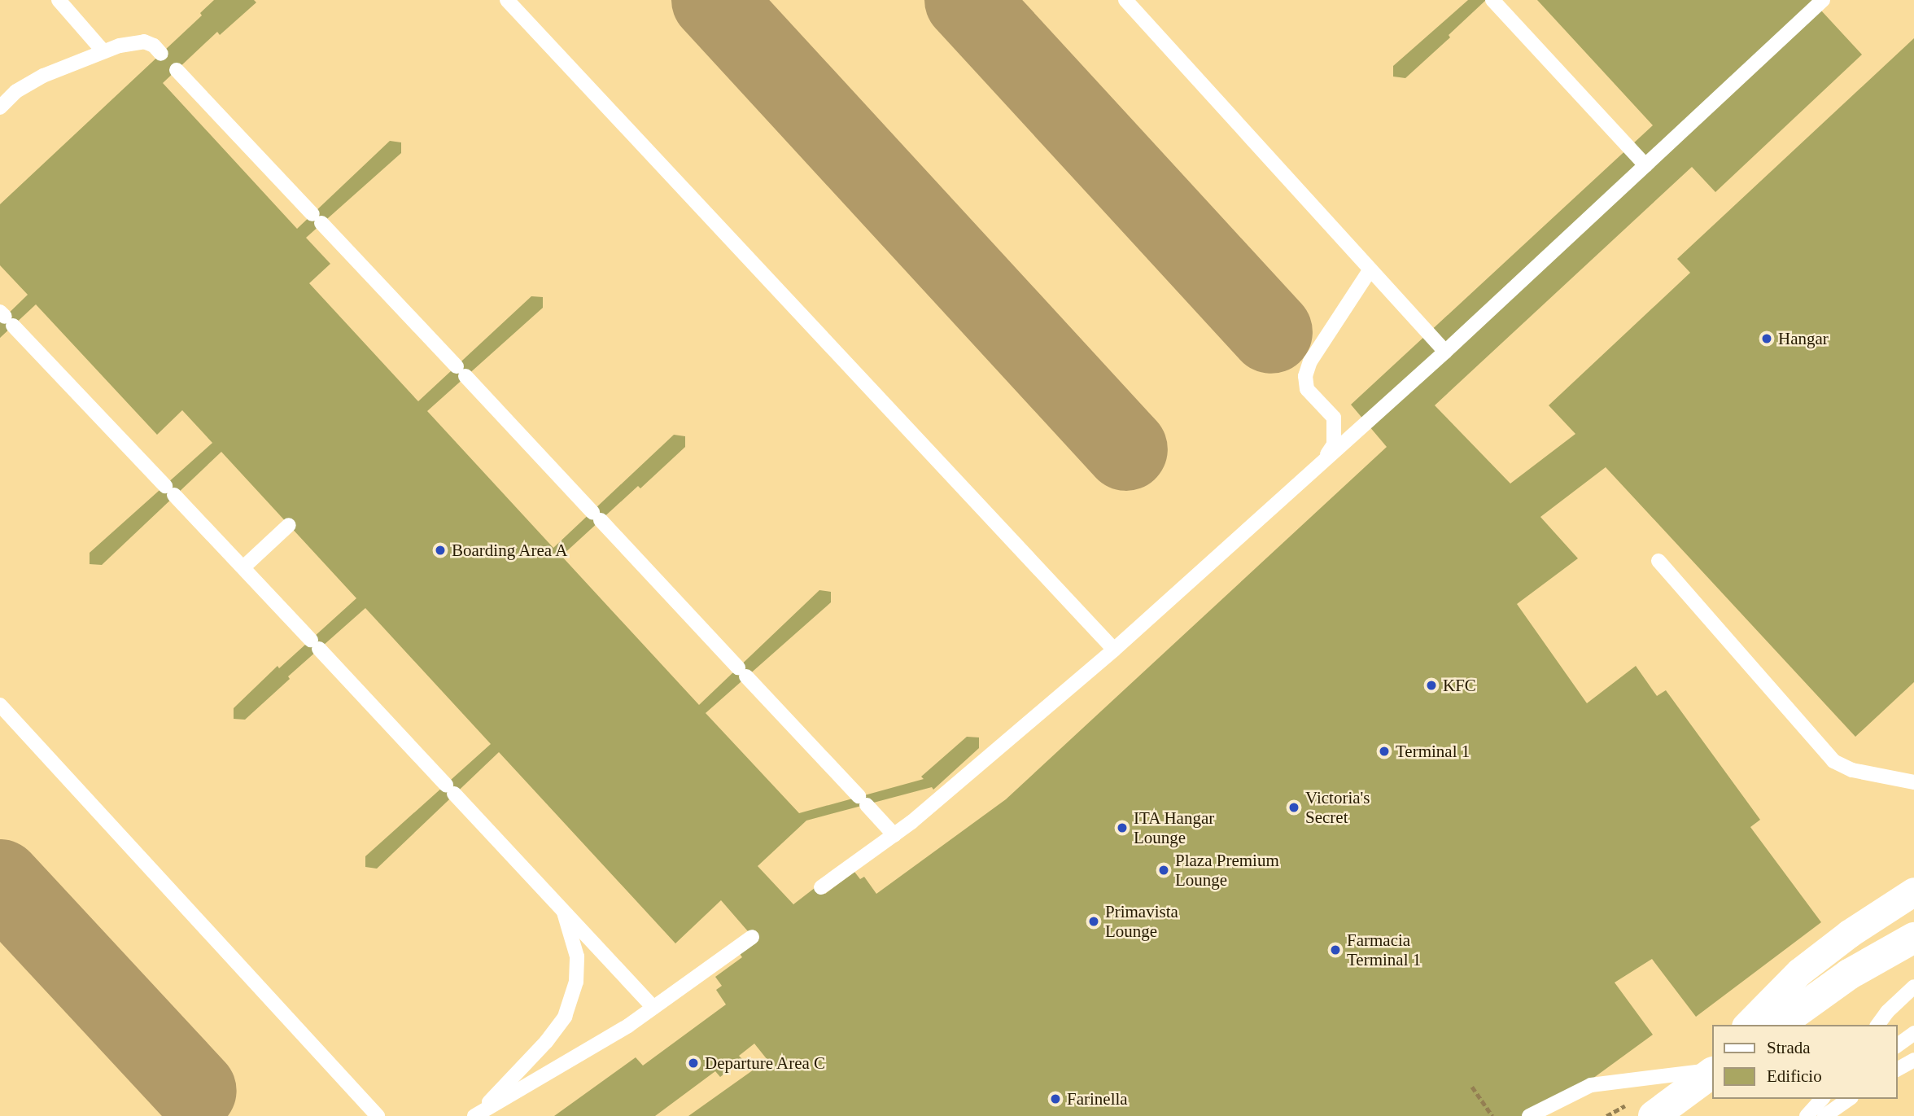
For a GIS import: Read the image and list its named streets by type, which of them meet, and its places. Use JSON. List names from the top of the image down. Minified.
{"places":["Hangar","Boarding Area A","KFC","Terminal 1","Victoria's Secret","ITA Hangar Lounge","Plaza Premium Lounge","Primavista Lounge","Farmacia Terminal 1","Departure Area C","Farinella"],"legend":["Strada","Edificio"]}
